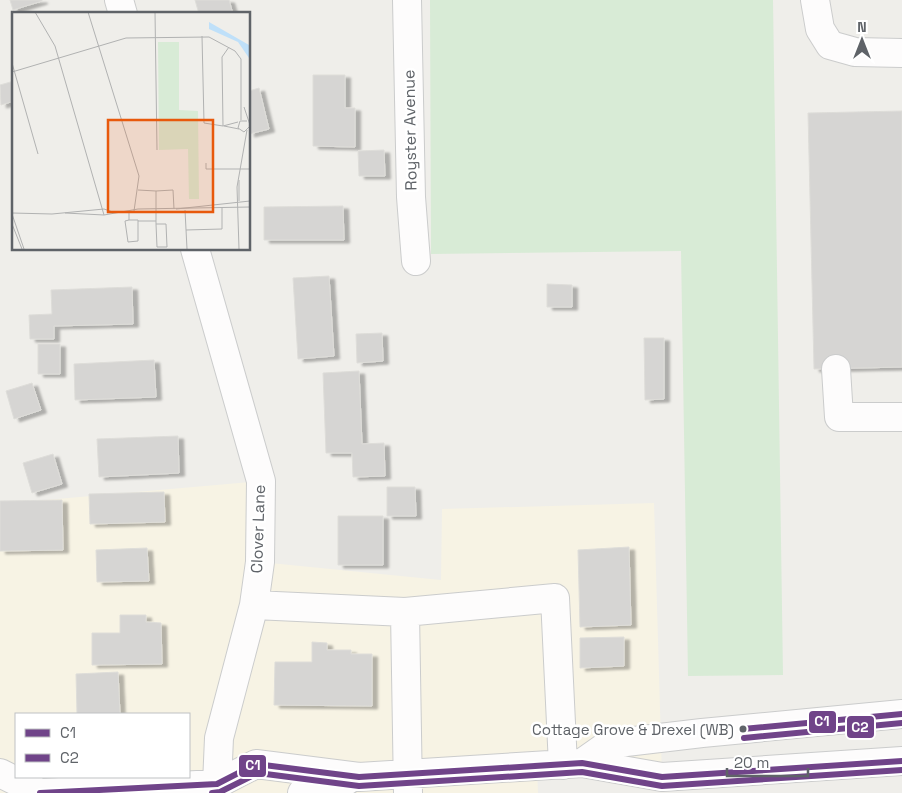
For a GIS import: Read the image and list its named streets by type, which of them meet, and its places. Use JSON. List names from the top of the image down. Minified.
{"streets":{"street":["Royster Avenue","Clover Lane"]},"places":["Cottage Grove & Drexel (WB)"],"lines":["transit line C1","transit line C2"],"legend":["C1","C2"],"scale_bar":"20 m","north":"top"}
